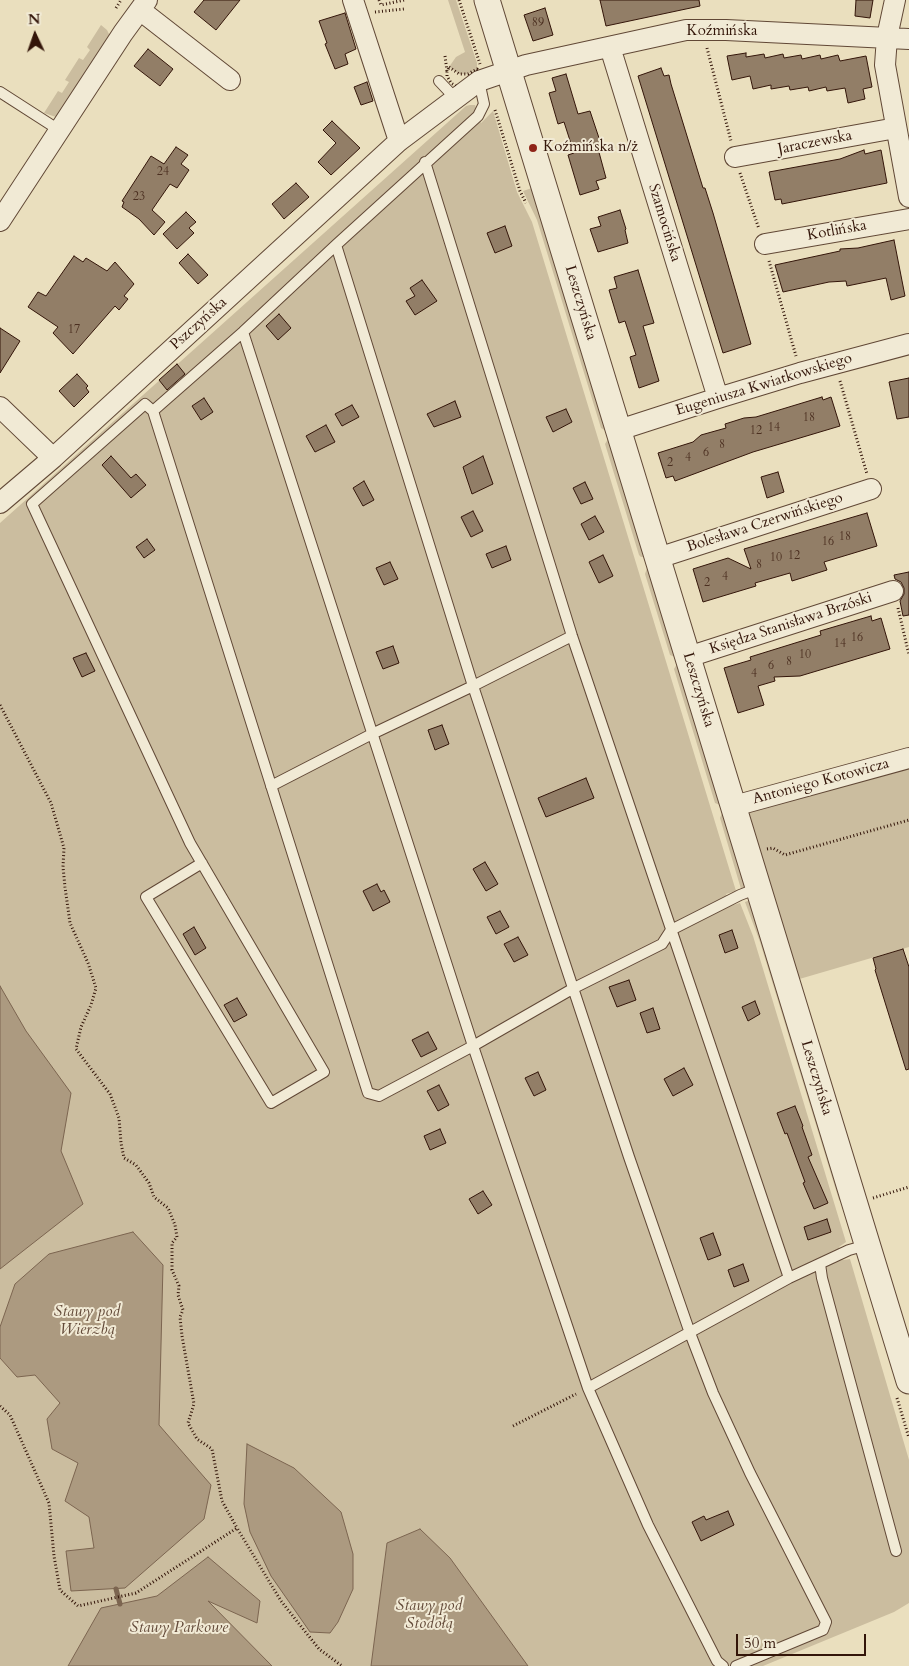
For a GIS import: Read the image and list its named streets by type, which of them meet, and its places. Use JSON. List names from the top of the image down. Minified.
{"streets":{"street":["Koźmińska","Jaraczewska","Szamocińska","Kotlińska","Leszczyńska","Pszczyńska","Eugeniusza Kwiatkowskiego","Bolesława Czerwińskiego","Księdza Stanisława Brzóski","Antoniego Kotowicza"]},"crossings":[["Koźmińska","Szamocińska"],["Koźmińska","Leszczyńska"],["Koźmińska","Pszczyńska"],["Szamocińska","Eugeniusza Kwiatkowskiego"],["Leszczyńska","Pszczyńska"],["Leszczyńska","Eugeniusza Kwiatkowskiego"],["Leszczyńska","Bolesława Czerwińskiego"],["Leszczyńska","Księdza Stanisława Brzóski"],["Leszczyńska","Antoniego Kotowicza"]],"water":["Stawy pod Wierzbą","Stawy pod Stodołą","Stawy Parkowe"],"places":["Koźmińska n/ż"],"house_numbers":["89","24","23","17","18","14","12","8","6","4","2","18","16","12","10","8","4","2","16","14","10","8","6","4"],"scale_bar":"50 m","north":"top"}
